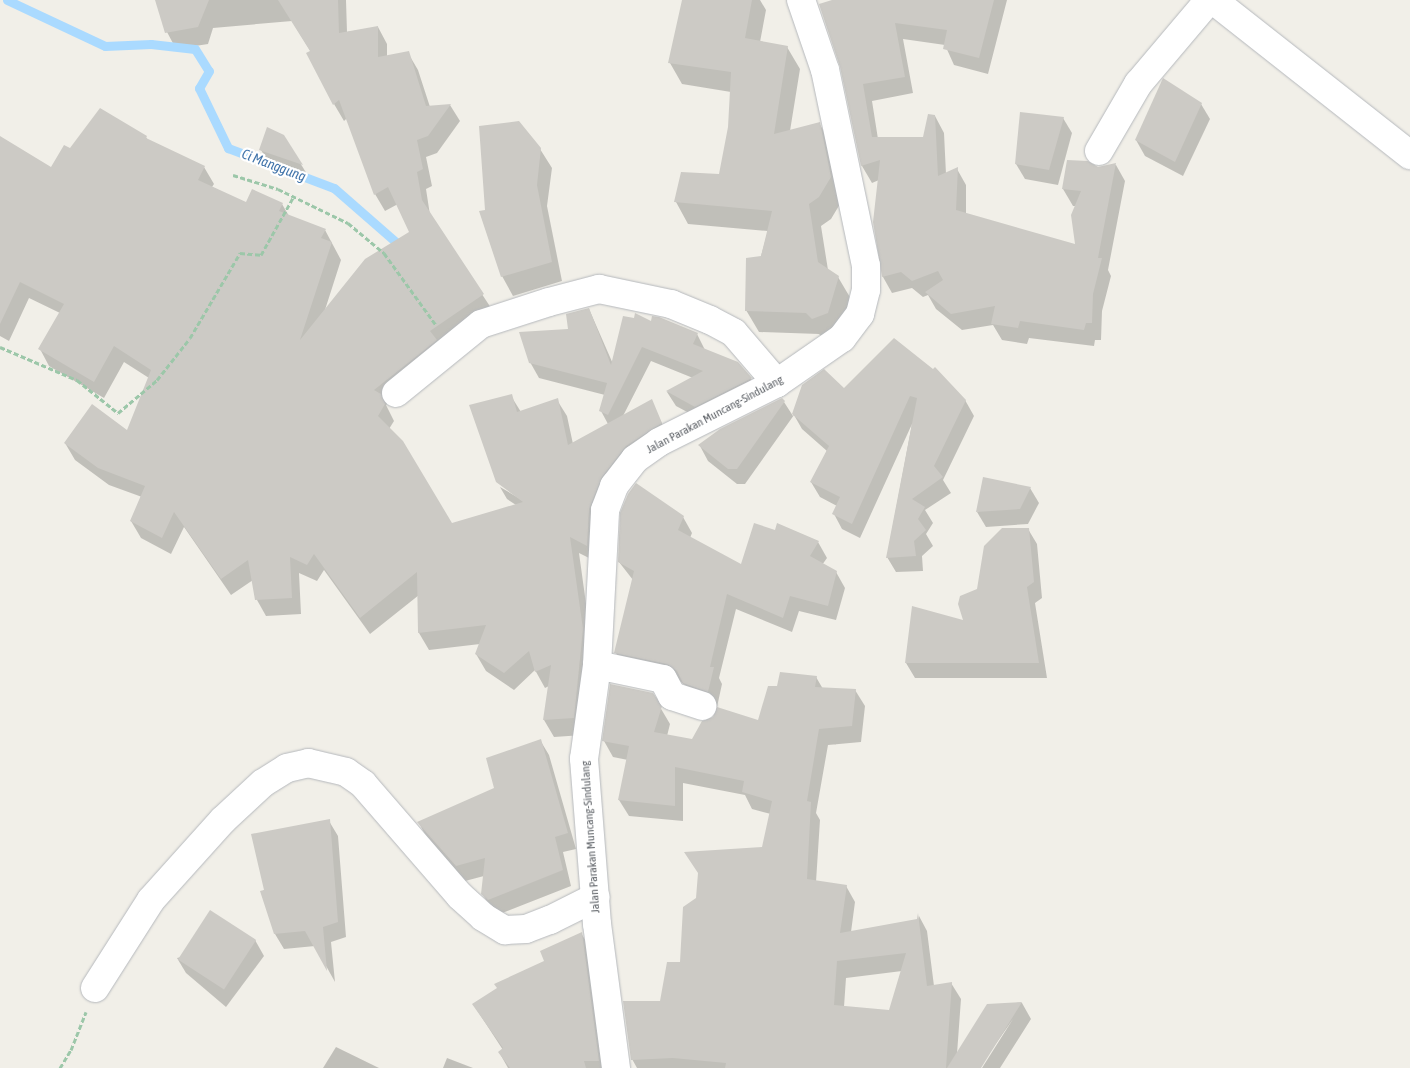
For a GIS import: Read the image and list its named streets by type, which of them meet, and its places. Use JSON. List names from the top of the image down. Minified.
{"streets":{"street":["Jalan Parakan Muncang-Sindulang"]},"water":["Ci Manggung"]}
